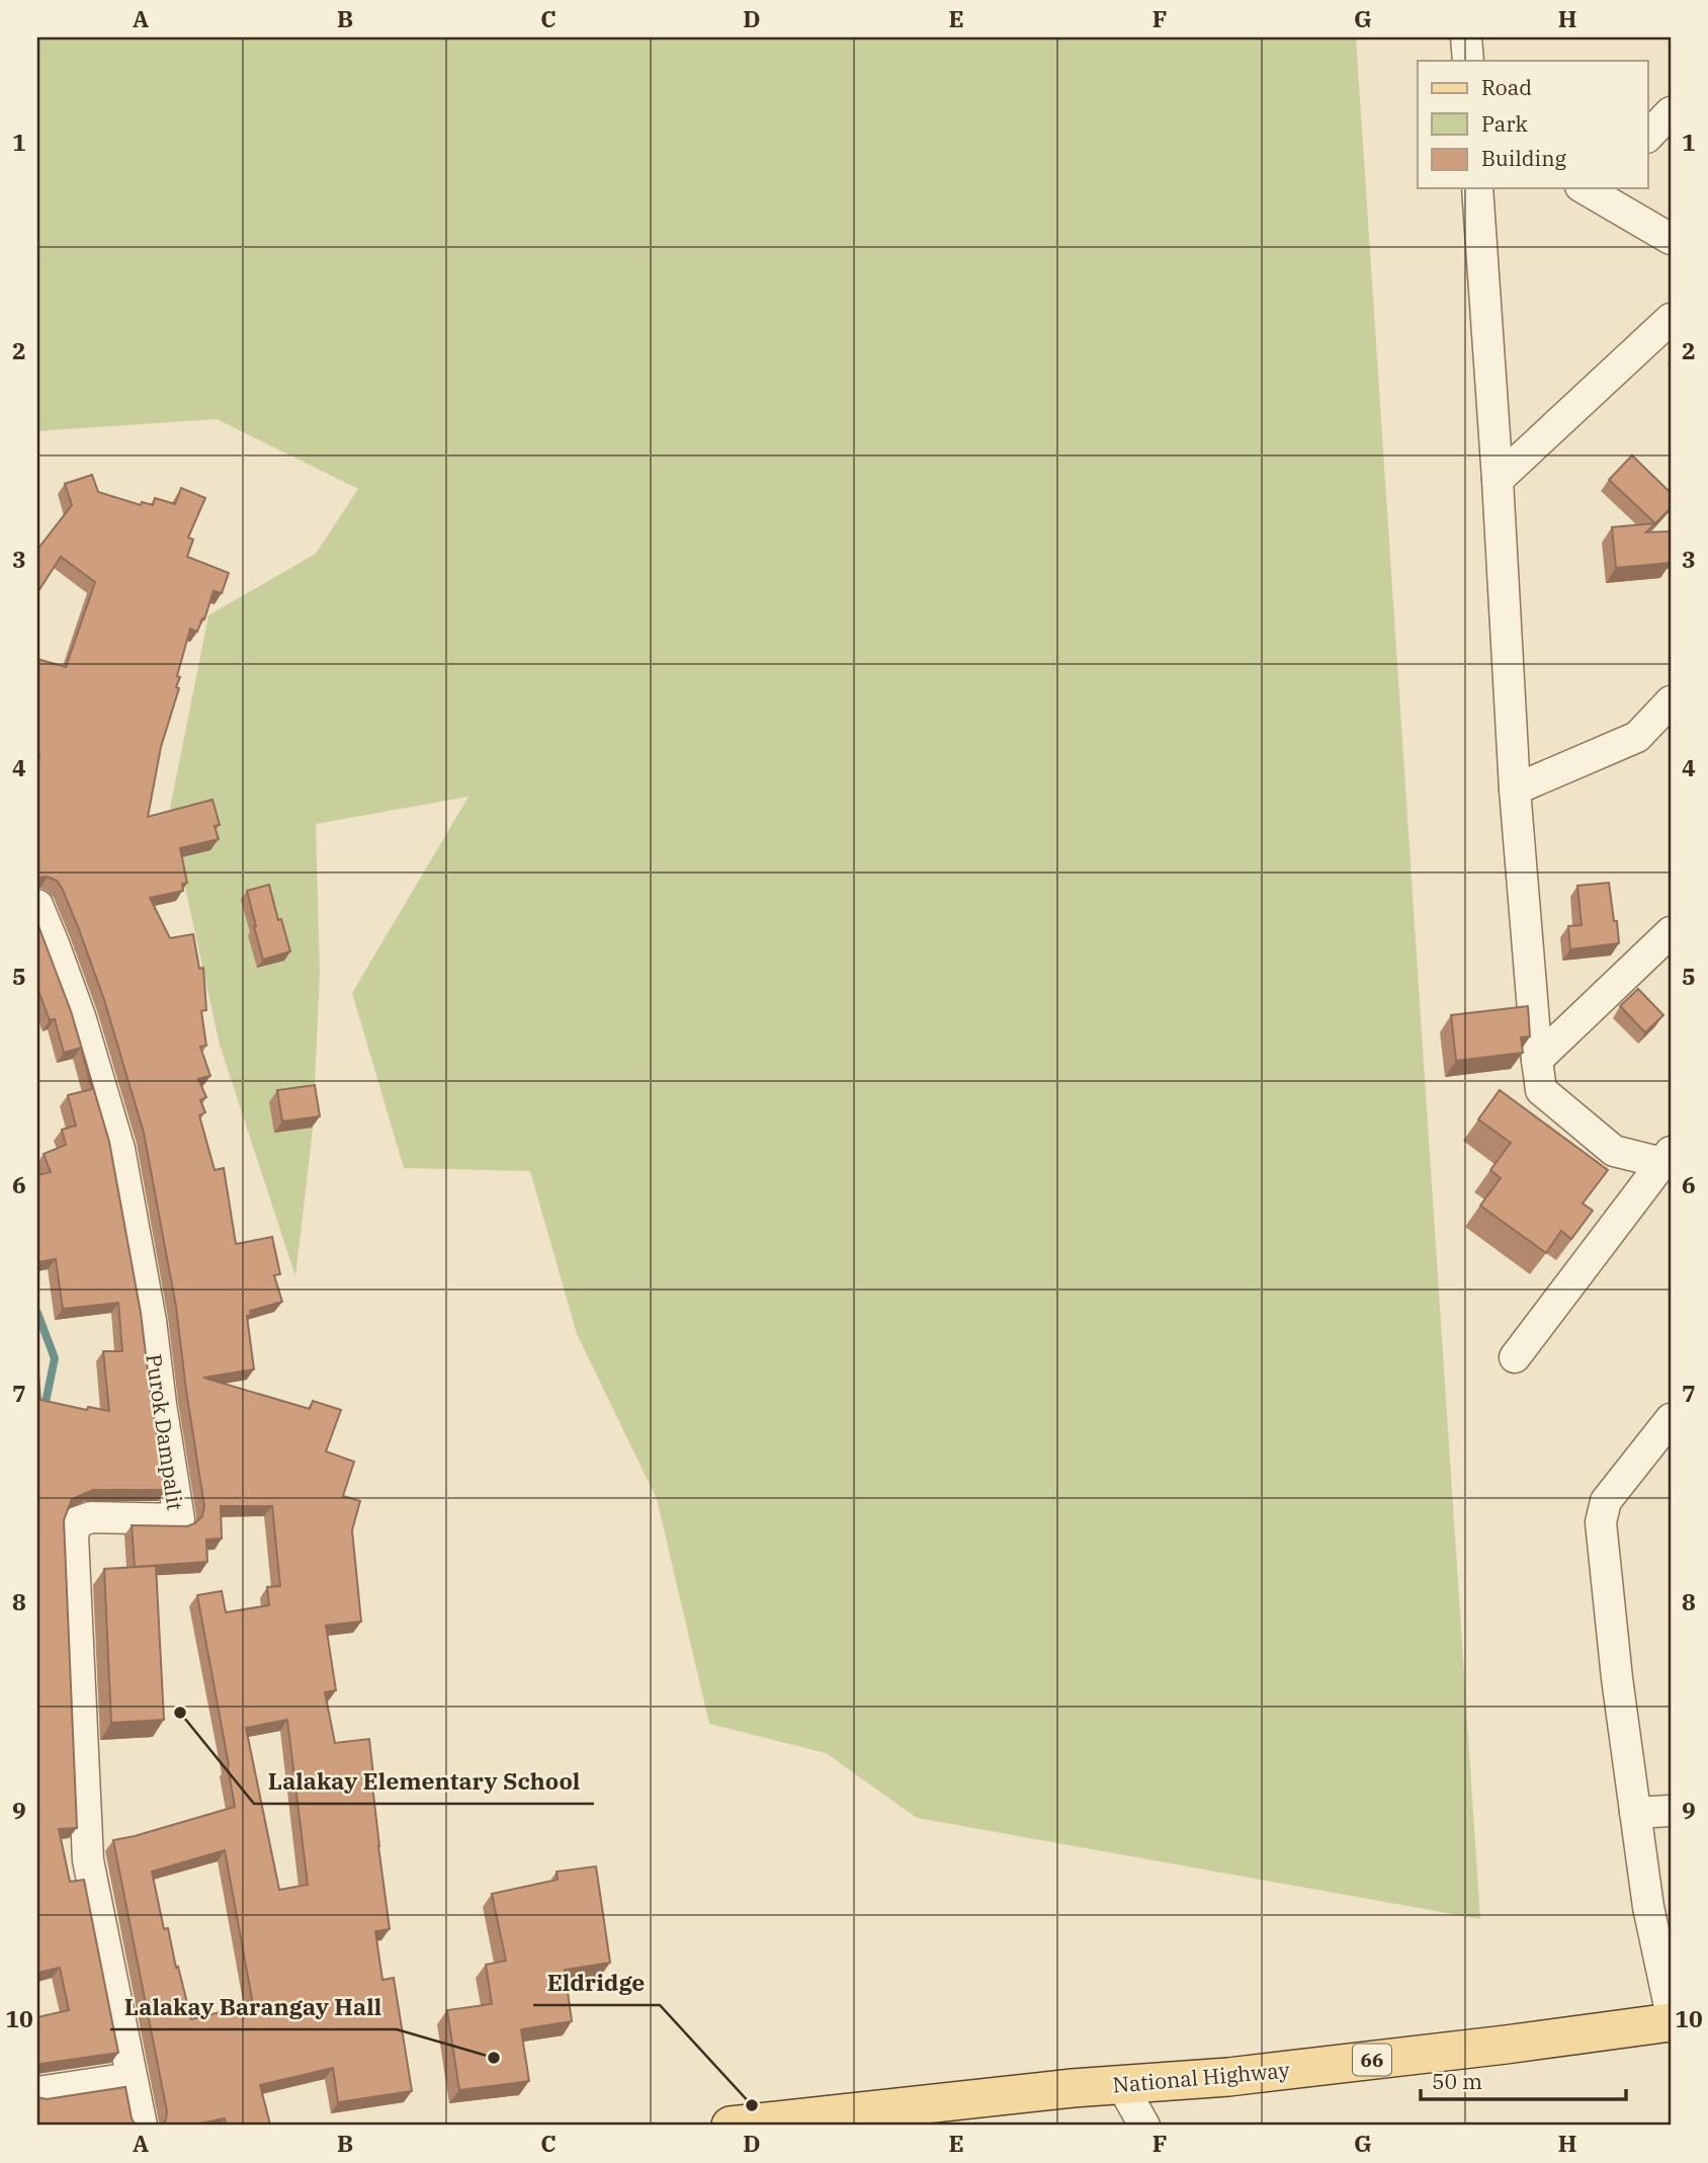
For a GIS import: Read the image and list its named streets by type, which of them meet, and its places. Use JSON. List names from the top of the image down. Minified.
{"streets":{"main road":["66","National Highway"],"street":["Purok Dampalit"]},"places":["Lalakay Elementary School","Lalakay Barangay Hall","Eldridge"],"legend":["Road","Park","Building"],"scale_bar":"50 m","grid":{"columns":["A","B","C","D","E","F","G","H"],"rows":["1","2","3","4","5","6","7","8","9","10"]}}
